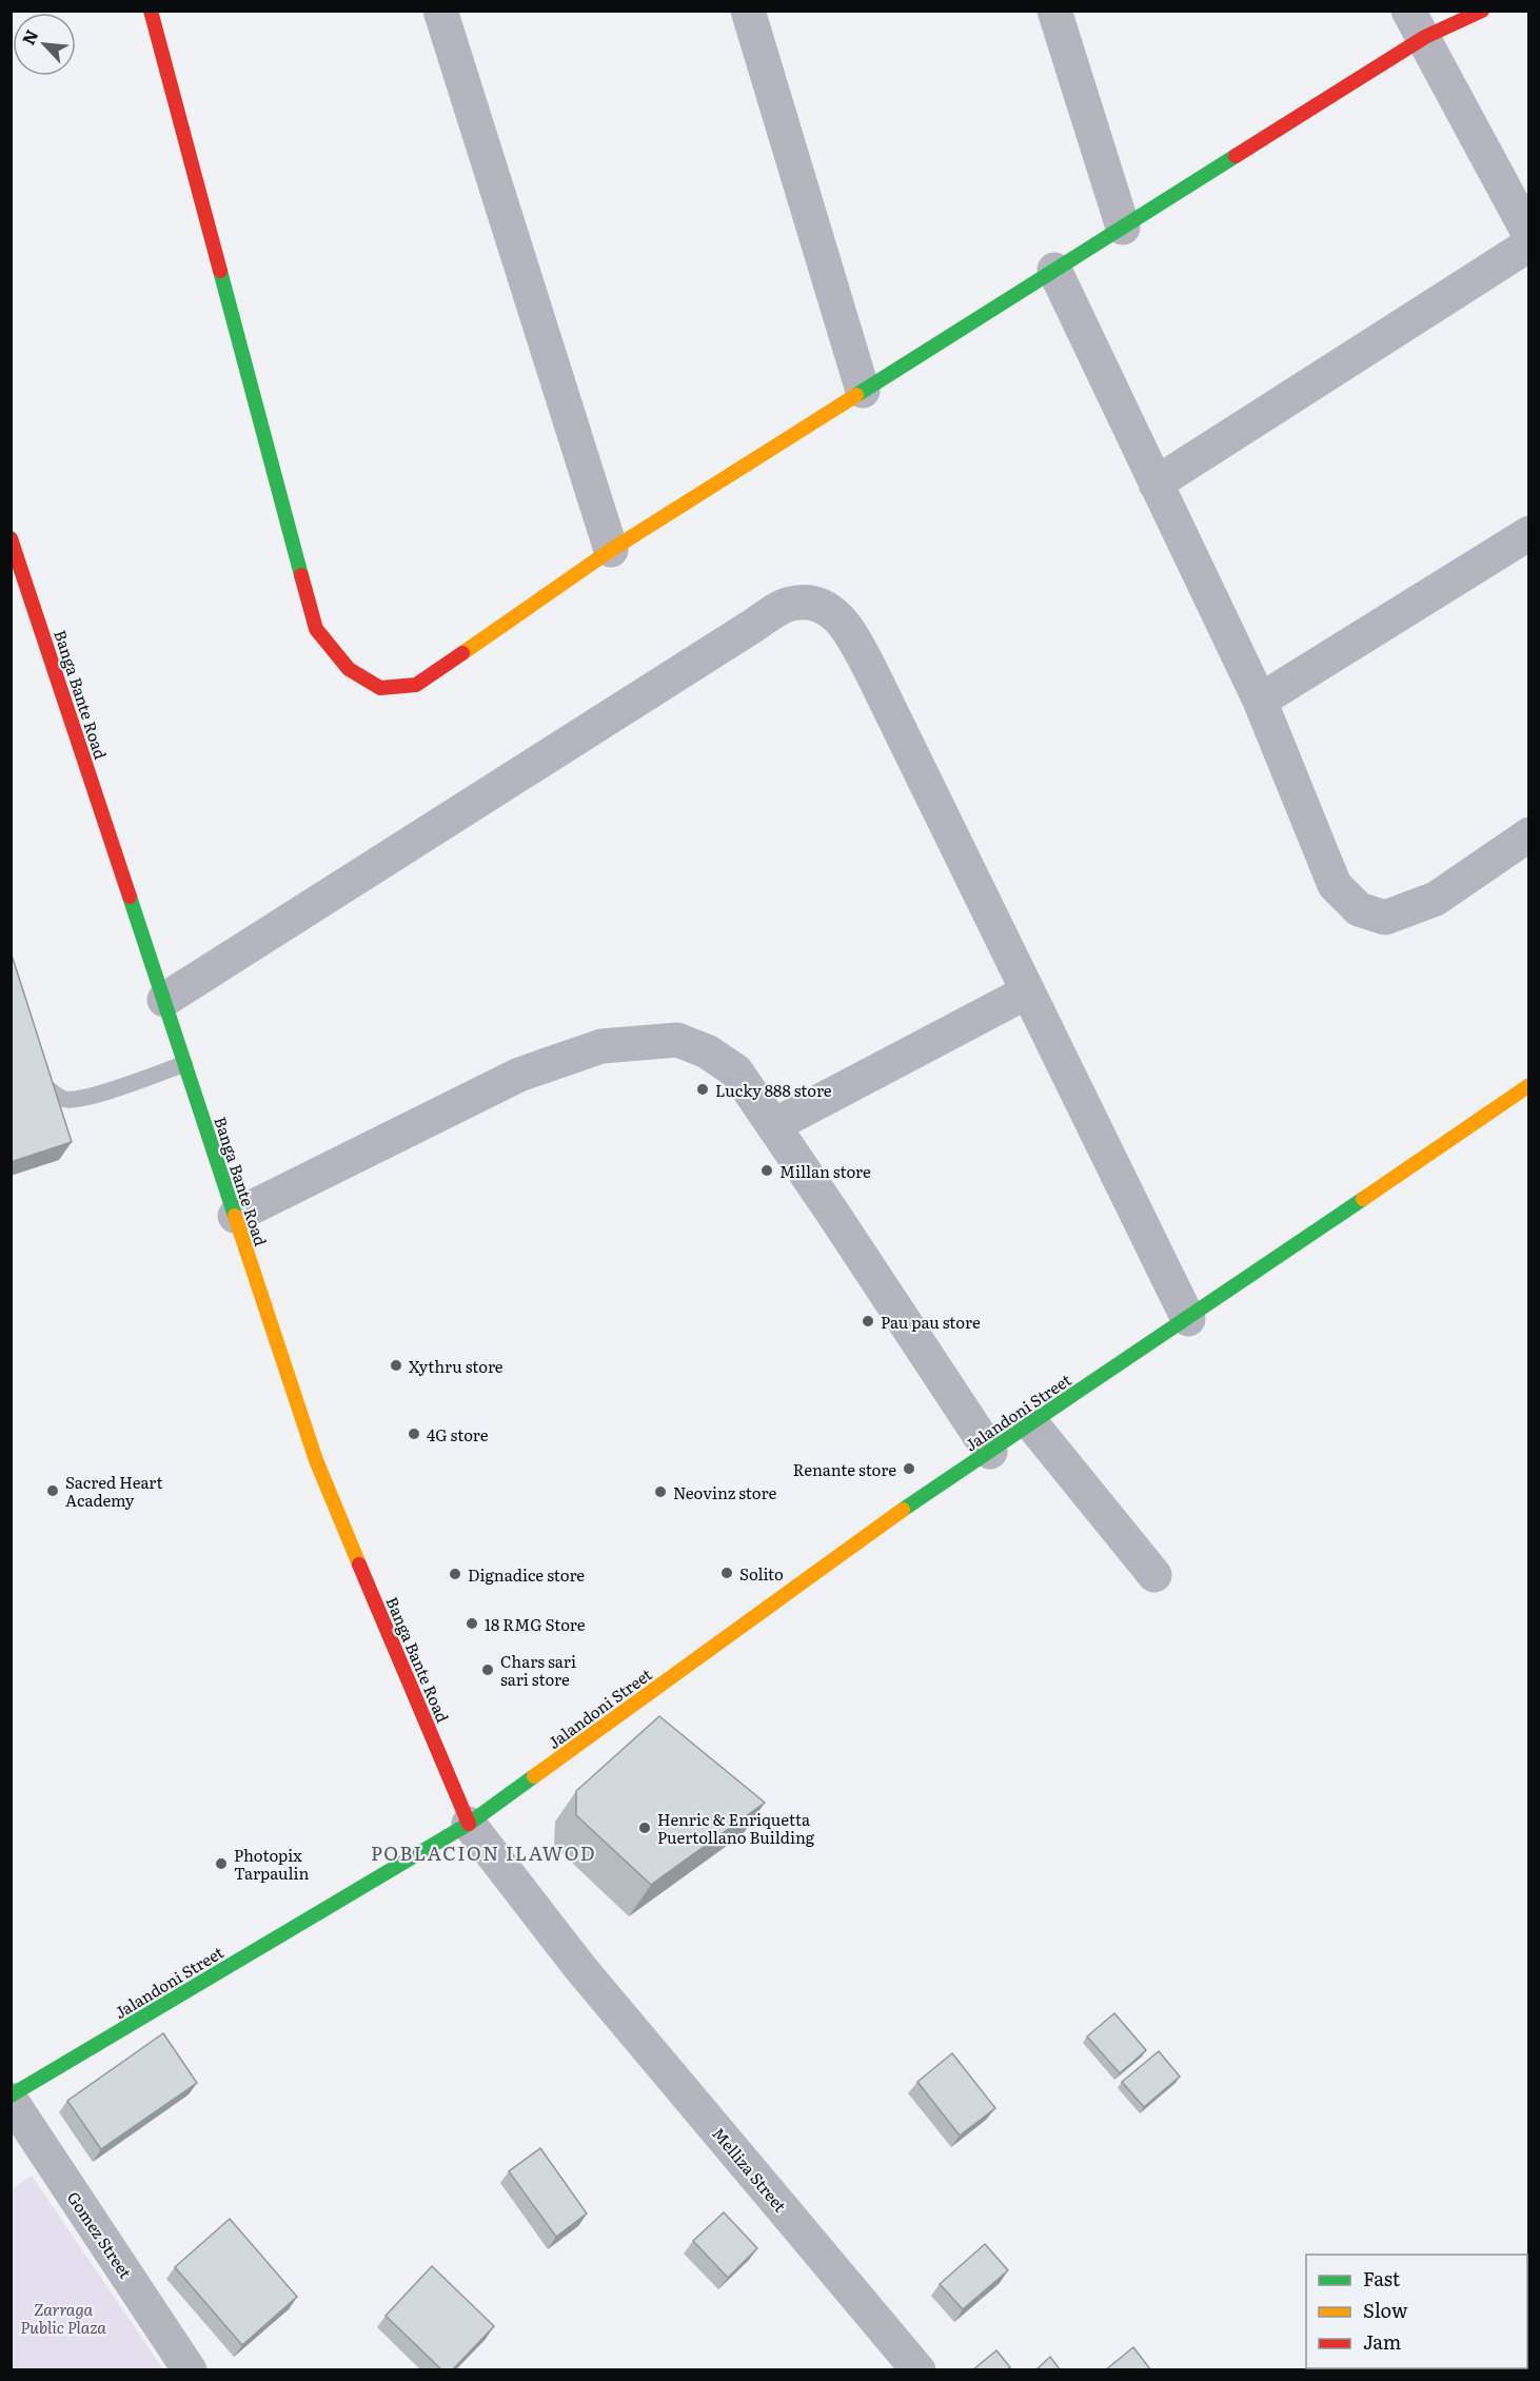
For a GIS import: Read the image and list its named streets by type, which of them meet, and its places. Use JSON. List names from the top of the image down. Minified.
{"streets":{"street":["Banga Bante Road","Jalandoni Street","Melliza Street","Gomez Street"]},"crossings":[["Banga Bante Road","Jalandoni Street"],["Banga Bante Road","Melliza Street"],["Jalandoni Street","Melliza Street"],["Jalandoni Street","Gomez Street"]],"districts":["POBLACION ILAWOD"],"parks":["Zarraga Public Plaza"],"places":["Lucky 888 store","Millan store","Pau pau store","Xythru store","4G store","Renante store","Sacred Heart Academy","Neovinz store","Solito","Dignadice store","18 RMG Store","Chars sari sari store","Henric & Enriquetta Puertollano Building","Photopix Tarpaulin"],"legend":["Fast","Slow","Jam"],"north":"top left"}
